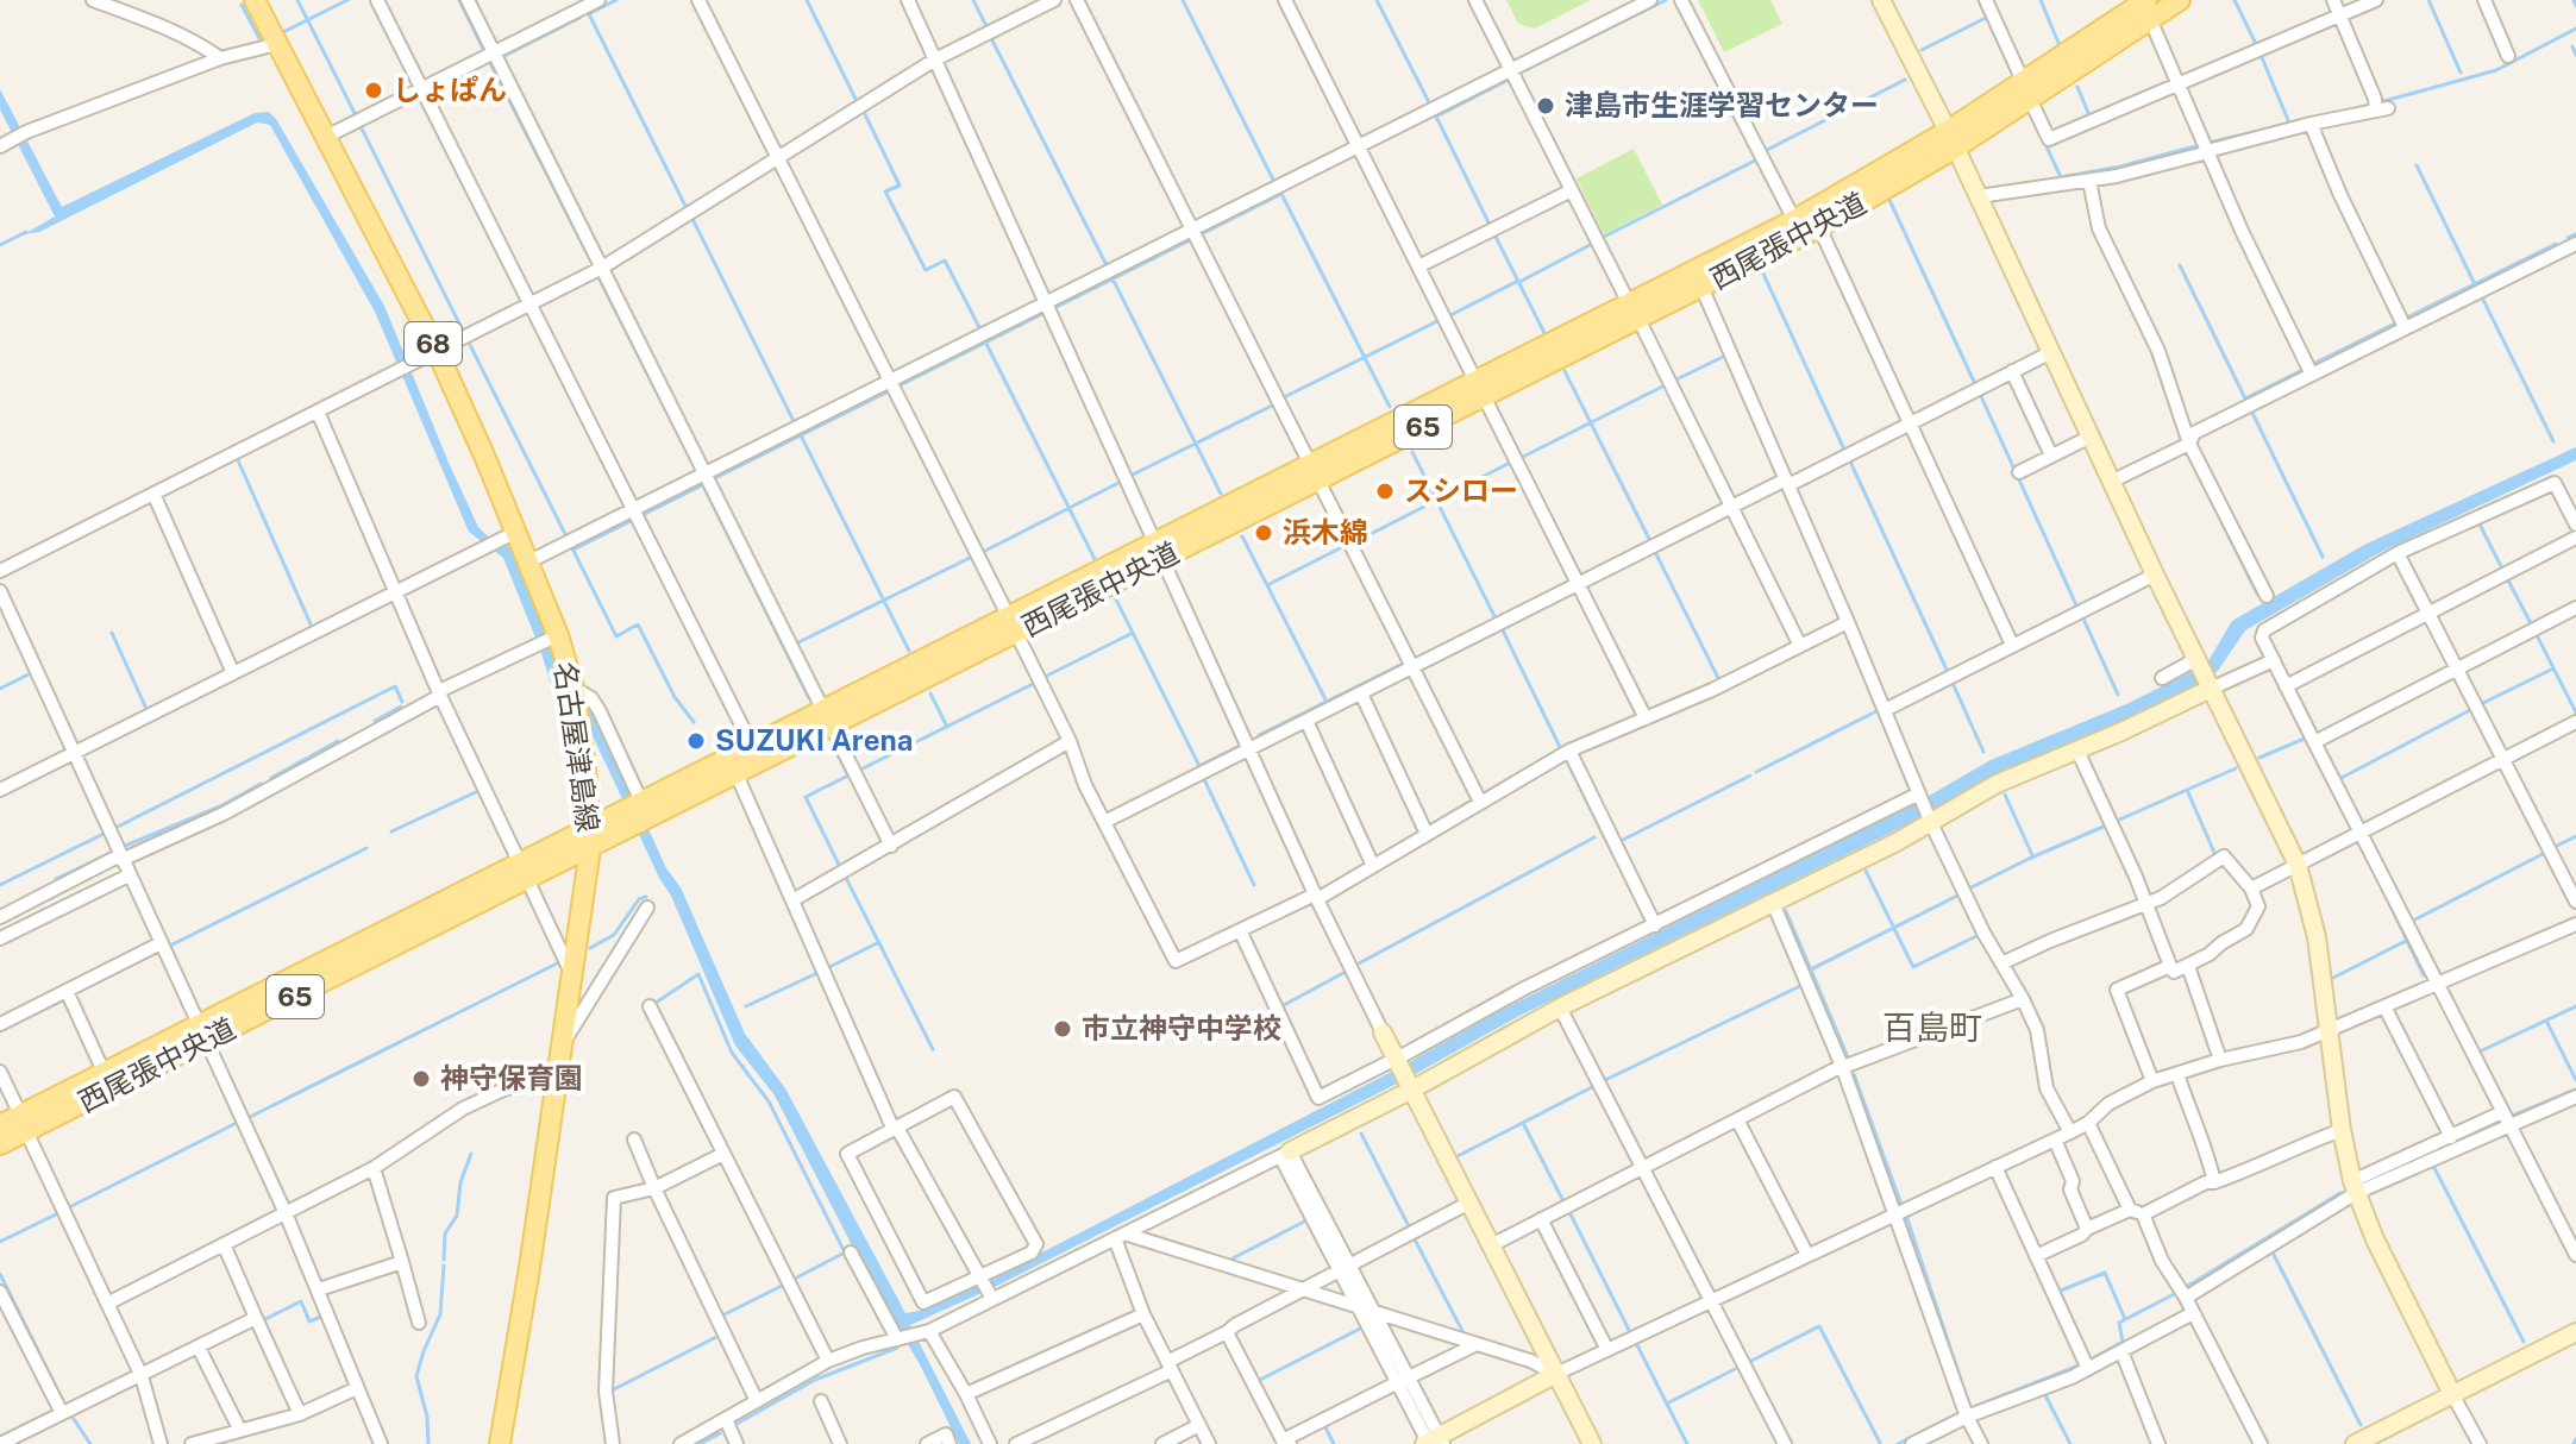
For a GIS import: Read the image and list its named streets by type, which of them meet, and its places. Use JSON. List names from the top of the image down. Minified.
{"streets":{"main road":["西尾張中央道","68","65","名古屋津島線"]},"crossings":[["西尾張中央道","名古屋津島線"]],"districts":["百島町"],"places":["しょぱん","津島市生涯学習センター","スシロー","浜木綿","SUZUKI Arena","市立神守中学校","神守保育園"]}
